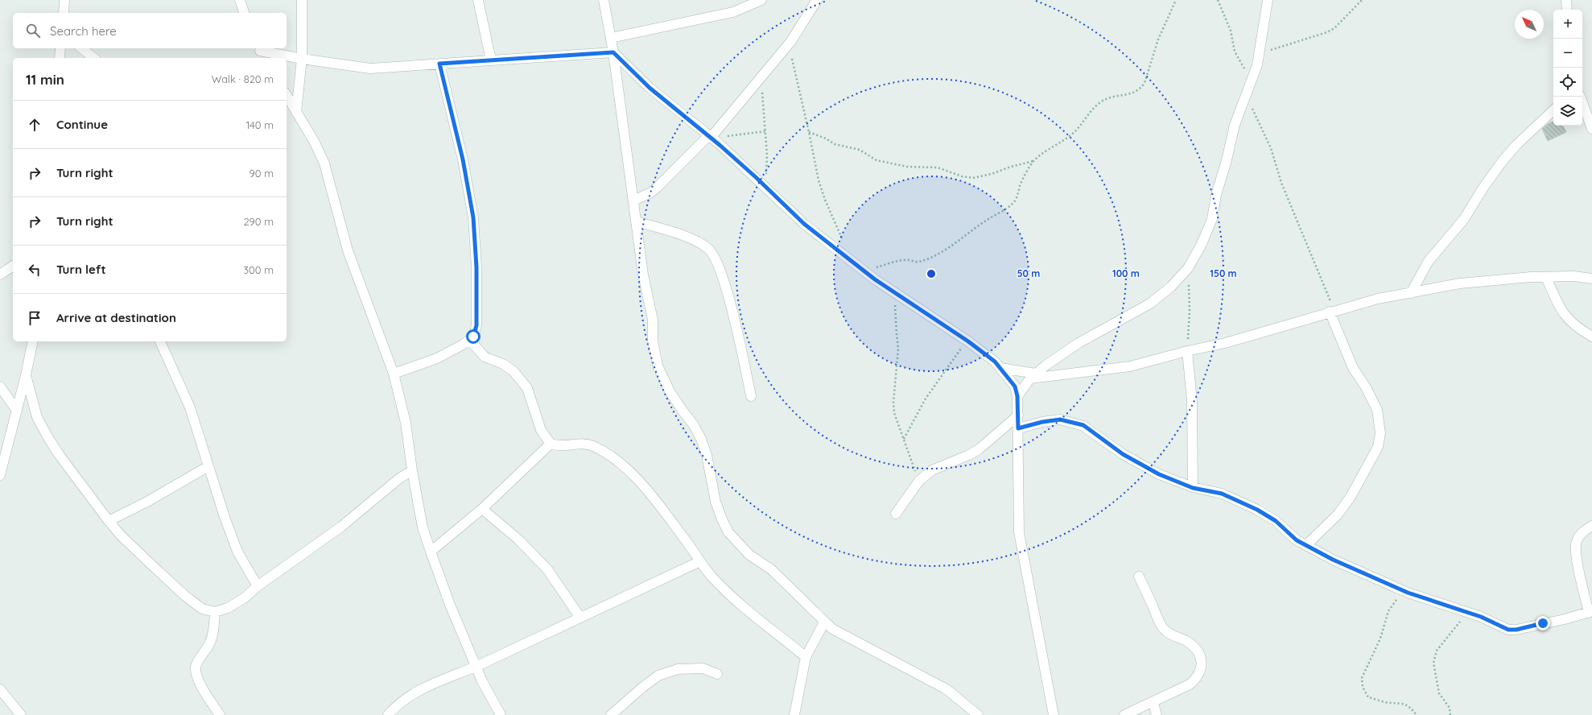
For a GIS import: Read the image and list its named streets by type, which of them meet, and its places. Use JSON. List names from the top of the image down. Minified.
{"north":"top left","page":{"map_buttons":["+","−"],"search":"Search here","heading":["11 min","Walk · 820 m"],"list":[["Continue","140 m"],["Turn right","90 m"],["Turn right","290 m"],["Turn left","300 m"],"Arrive at destination"]},"rings":["50 m","100 m","150 m"]}
